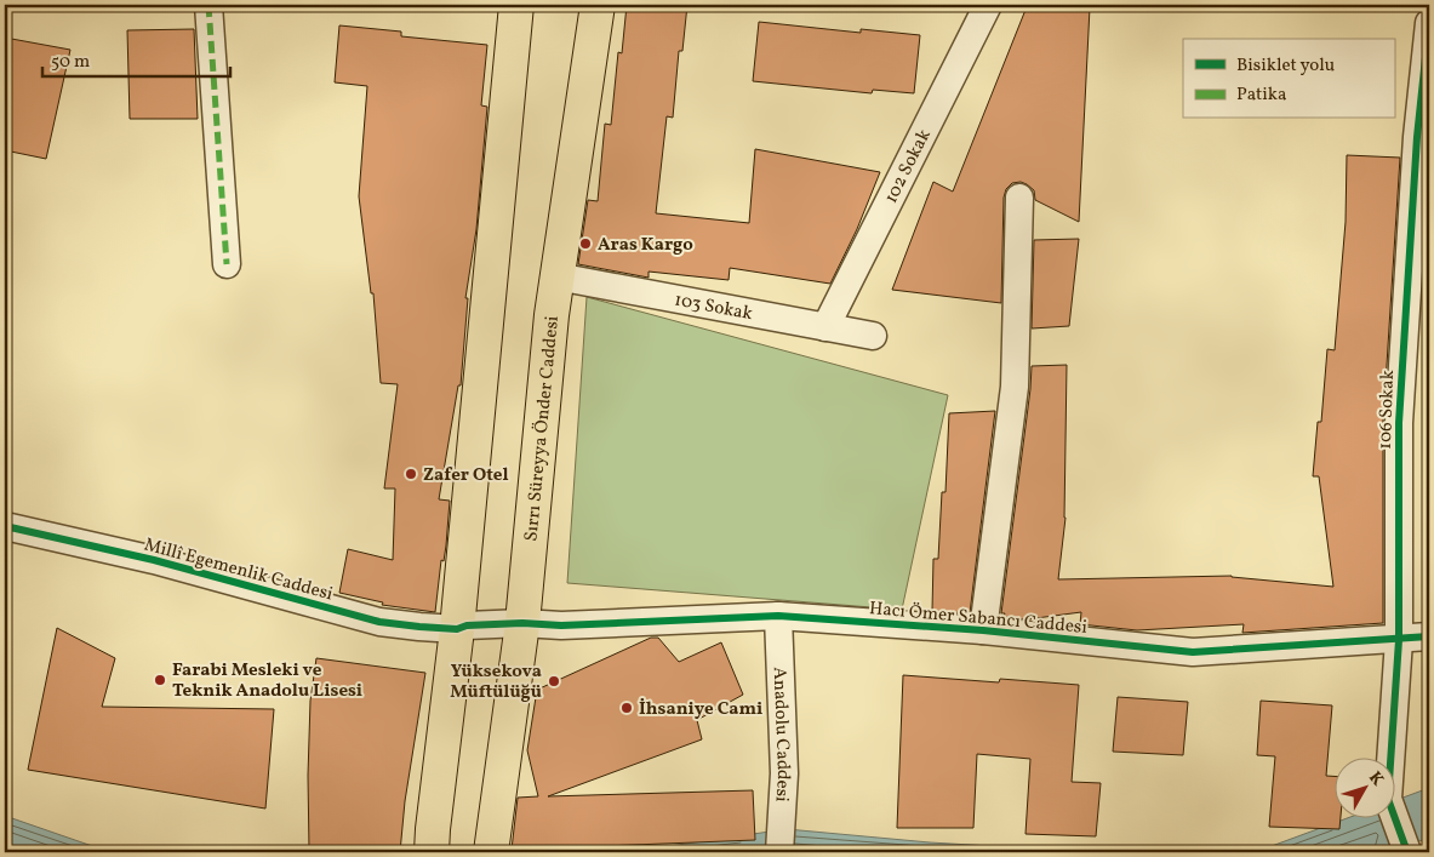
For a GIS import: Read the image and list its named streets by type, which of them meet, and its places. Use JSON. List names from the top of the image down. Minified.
{"streets":{"main road":["Sırrı Süreyya Önder Caddesi"],"street":["102 Sokak","103 Sokak","106 Sokak","Millî Egemenlik Caddesi","Hacı Ömer Sabancı Caddesi","Anadolu Caddesi"]},"crossings":[["102 Sokak","103 Sokak"],["103 Sokak","Sırrı Süreyya Önder Caddesi"],["106 Sokak","Hacı Ömer Sabancı Caddesi"],["Sırrı Süreyya Önder Caddesi","Millî Egemenlik Caddesi"],["Sırrı Süreyya Önder Caddesi","Hacı Ömer Sabancı Caddesi"],["Millî Egemenlik Caddesi","Hacı Ömer Sabancı Caddesi"],["Hacı Ömer Sabancı Caddesi","Anadolu Caddesi"]],"places":["Aras Kargo","Zafer Otel","Farabi Mesleki ve Teknik Anadolu Lisesi","Yüksekova Müftülüğü","İhsaniye Cami"],"legend":["Bisiklet yolu","Patika"],"scale_bar":"50 m","north":"top right"}
